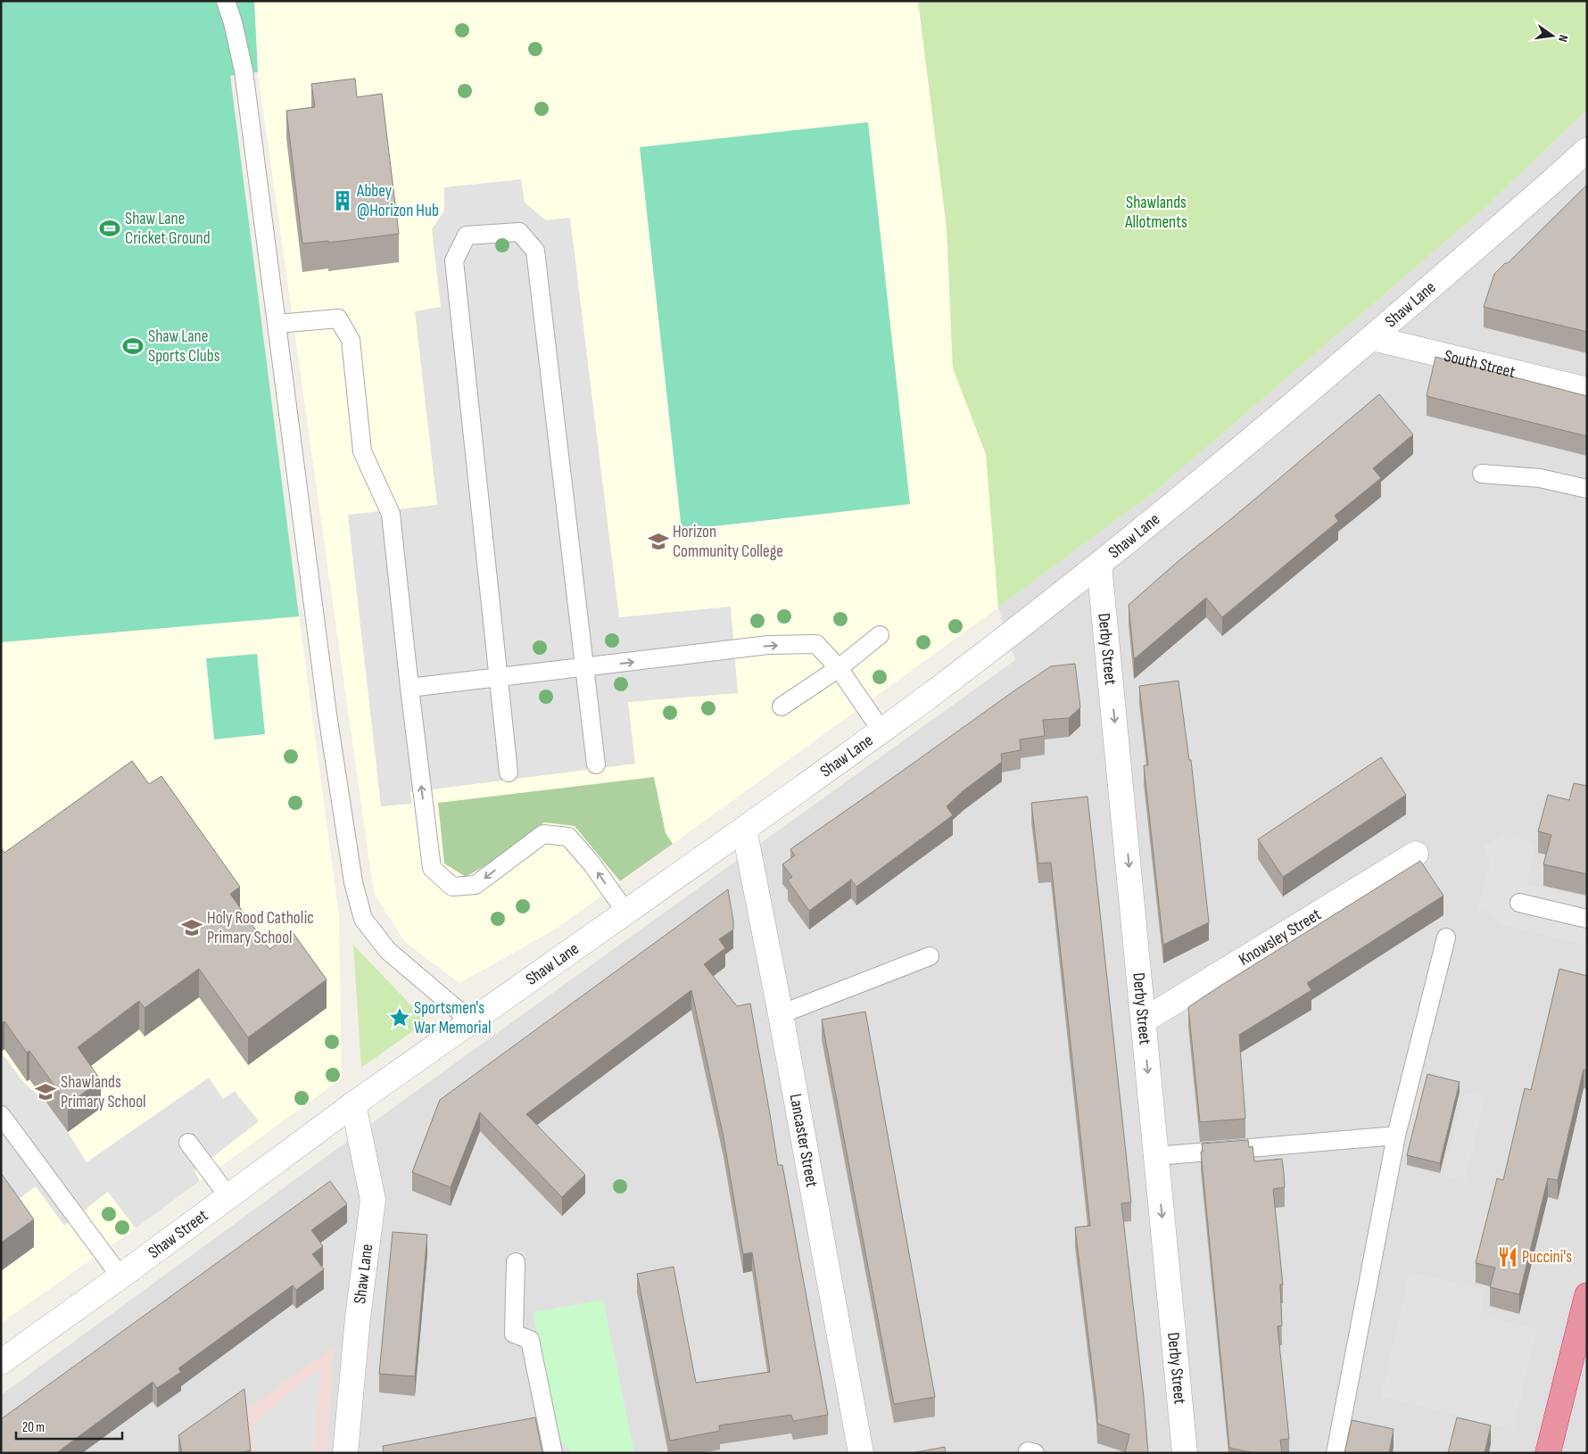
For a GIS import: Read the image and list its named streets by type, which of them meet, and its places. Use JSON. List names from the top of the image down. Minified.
{"streets":{"street":["Shaw Lane","South Street","Derby Street","Knowsley Street","Lancaster Street","Shaw Street"]},"crossings":[["Shaw Lane","South Street"],["Shaw Lane","Derby Street"],["Shaw Lane","Lancaster Street"],["Shaw Lane","Shaw Street"],["Derby Street","Knowsley Street"]],"one_way":["Derby Street"],"parks":["Shawlands Allotments"],"places":{"building":["Abbey @Horizon Hub"],"sports":["Shaw Lane Cricket Ground","Shaw Lane Sports Clubs"],"school or university":["Horizon Community College","Holy Rood Catholic Primary School","Shawlands Primary School"],"place":["Sportsmen's War Memorial"],"restaurant":["Puccini's"]},"scale_bar":"20 m","north":"right"}
